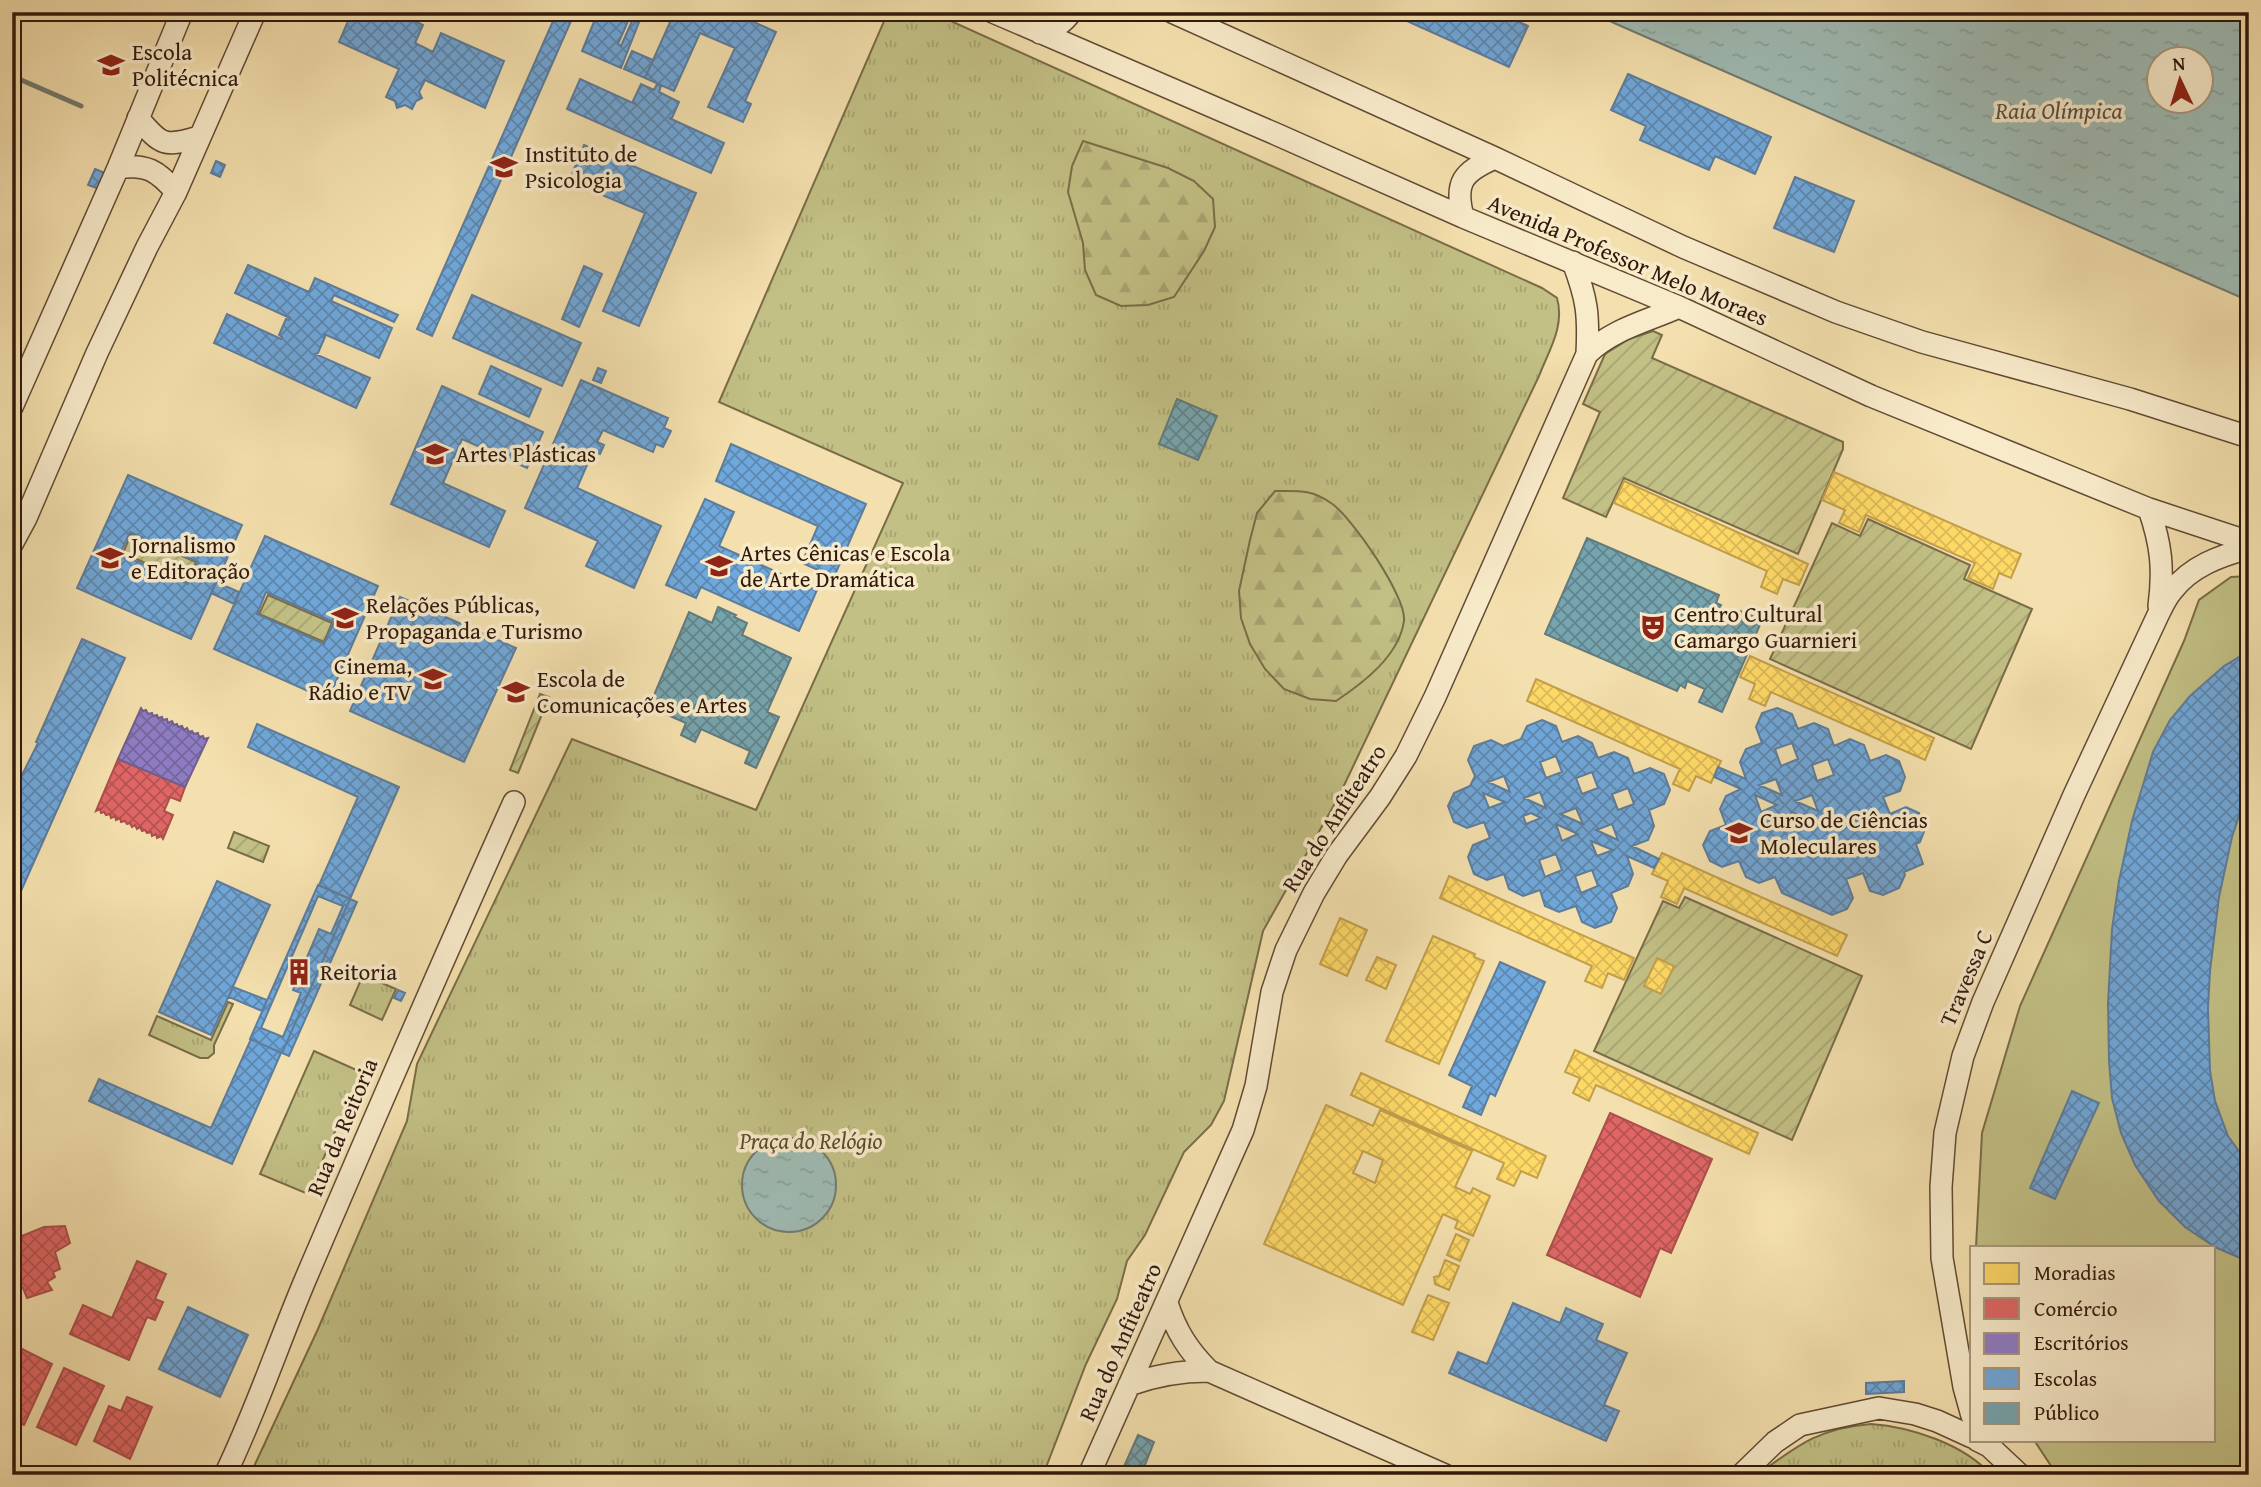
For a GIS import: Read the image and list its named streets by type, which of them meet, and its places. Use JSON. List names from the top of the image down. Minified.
{"streets":{"street":["Avenida Professor Melo Moraes","Rua do Anfiteatro","Travessa C","Rua da Reitoria"]},"crossings":[["Avenida Professor Melo Moraes","Rua do Anfiteatro"],["Avenida Professor Melo Moraes","Travessa C"]],"water":["Raia Olímpica"],"parks":["Praça do Relógio"],"places":{"school or university":["Escola Politécnica","Instituto de Psicologia","Artes Plásticas","Jornalismo e Editoração","Artes Cênicas e Escola de Arte Dramática","Relações Públicas, Propaganda e Turismo","Cinema, Rádio e TV","Escola de Comunicações e Artes","Curso de Ciências Moleculares"],"theatre":["Centro Cultural Camargo Guarnieri"],"building":["Reitoria"]},"legend":["Moradias","Comércio","Escritórios","Escolas","Público"],"north":"top"}
